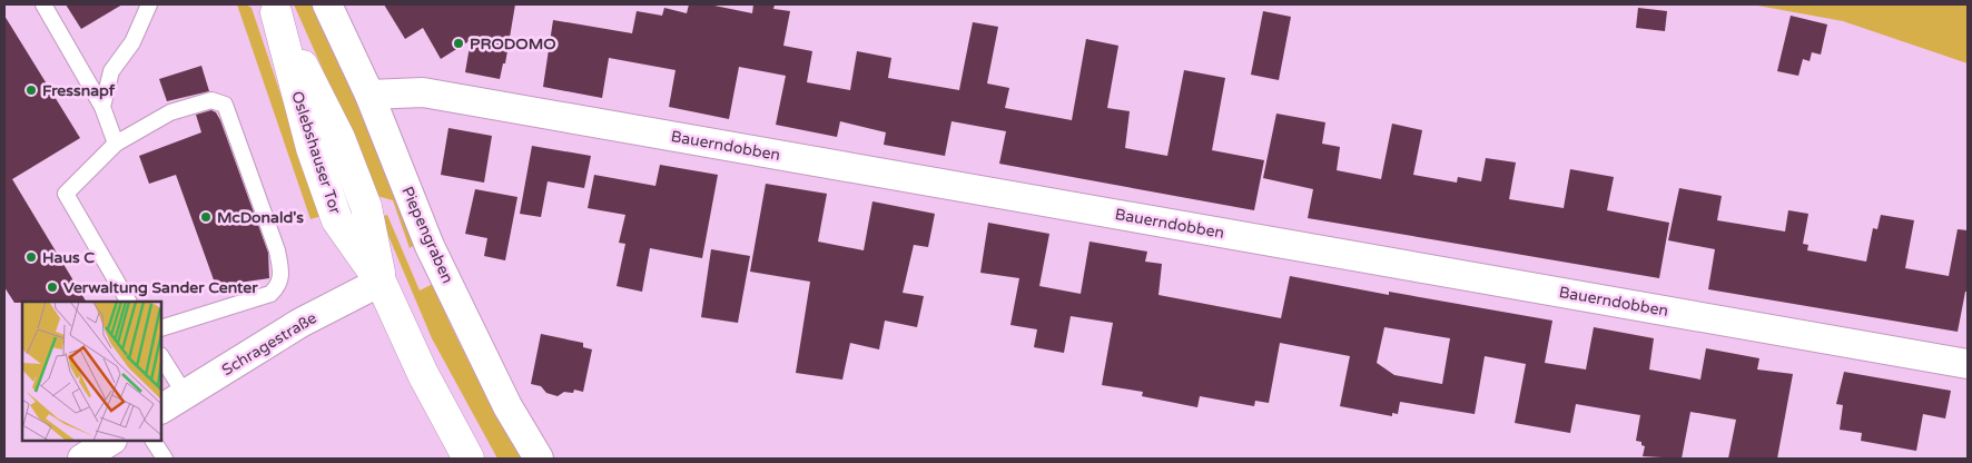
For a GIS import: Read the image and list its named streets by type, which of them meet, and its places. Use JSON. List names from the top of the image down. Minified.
{"streets":{"main road":["Oslebshauser Tor"],"street":["Bauerndobben","Piepengraben","Schragestraße"]},"crossings":[["Bauerndobben","Piepengraben"],["Oslebshauser Tor","Schragestraße"]],"places":["PRODOMO","Fressnapf","McDonald's","Haus C","Verwaltung Sander Center"]}
